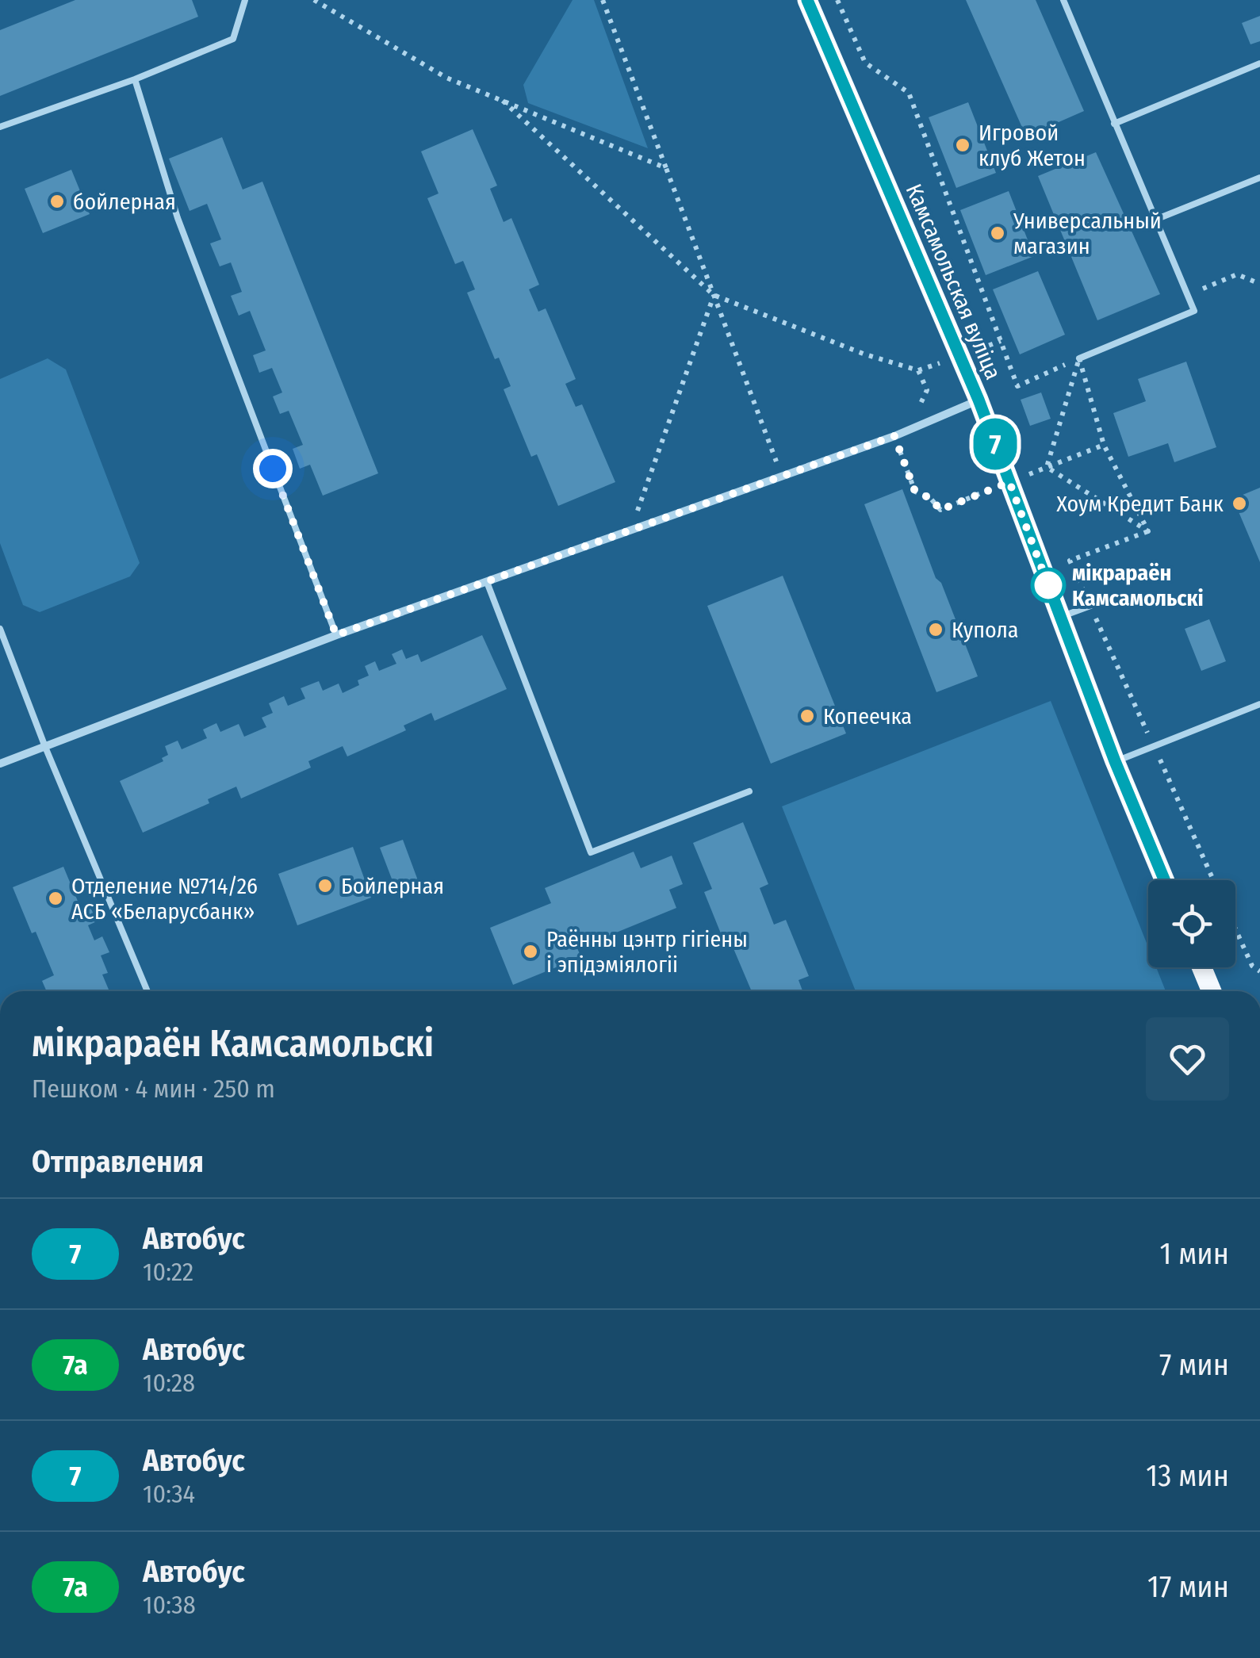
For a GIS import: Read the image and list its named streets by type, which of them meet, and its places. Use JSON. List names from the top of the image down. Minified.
{"streets":{"main road":["Камсамольская вуліца"]},"places":["Игровой клуб Жетон","бойлерная","Универсальный магазин","Хоум Кредит Банк","мікрараён Камсамольскі","Купола","Копеечка","Бойлерная","Отделение №714/26 АСБ «Беларусбанк»","Раённы цэнтр гігіены і эпідэміялогіі"],"lines":["bus line 7"],"page":{"on_map":"7","heading":[["мікрараён Камсамольскі","Пешком · 4 мин · 250 m"],"Отправления"],"list":[{"mark":"7","name":"Автобус","note":"10:22","value":"1 мин"},{"mark":"7а","name":"Автобус","note":"10:28","value":"7 мин"},{"mark":"7","name":"Автобус","note":"10:34","value":"13 мин"},{"mark":"7а","name":"Автобус","note":"10:38","value":"17 мин"}]}}
